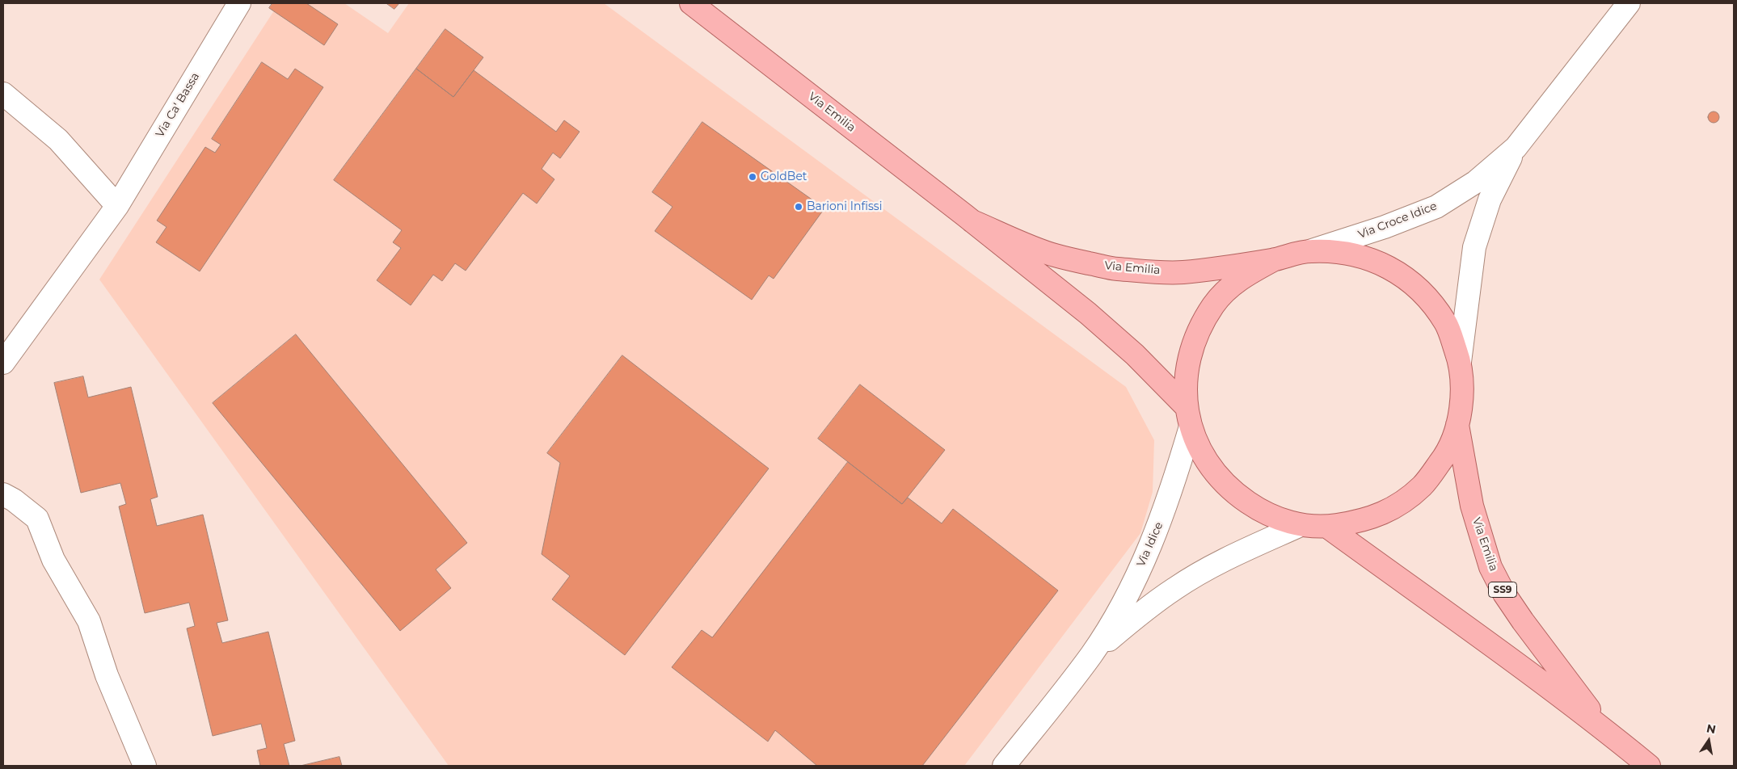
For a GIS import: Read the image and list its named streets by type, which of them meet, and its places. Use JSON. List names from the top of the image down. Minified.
{"streets":{"main road":["Via Ca' Bassa","Via Emilia","Via Croce Idice","Via Idice","SS9"]},"crossings":[["Via Emilia","Via Croce Idice"],["Via Emilia","Via Idice"]],"places":["GoldBet","Barioni Infissi"],"north":"top"}
